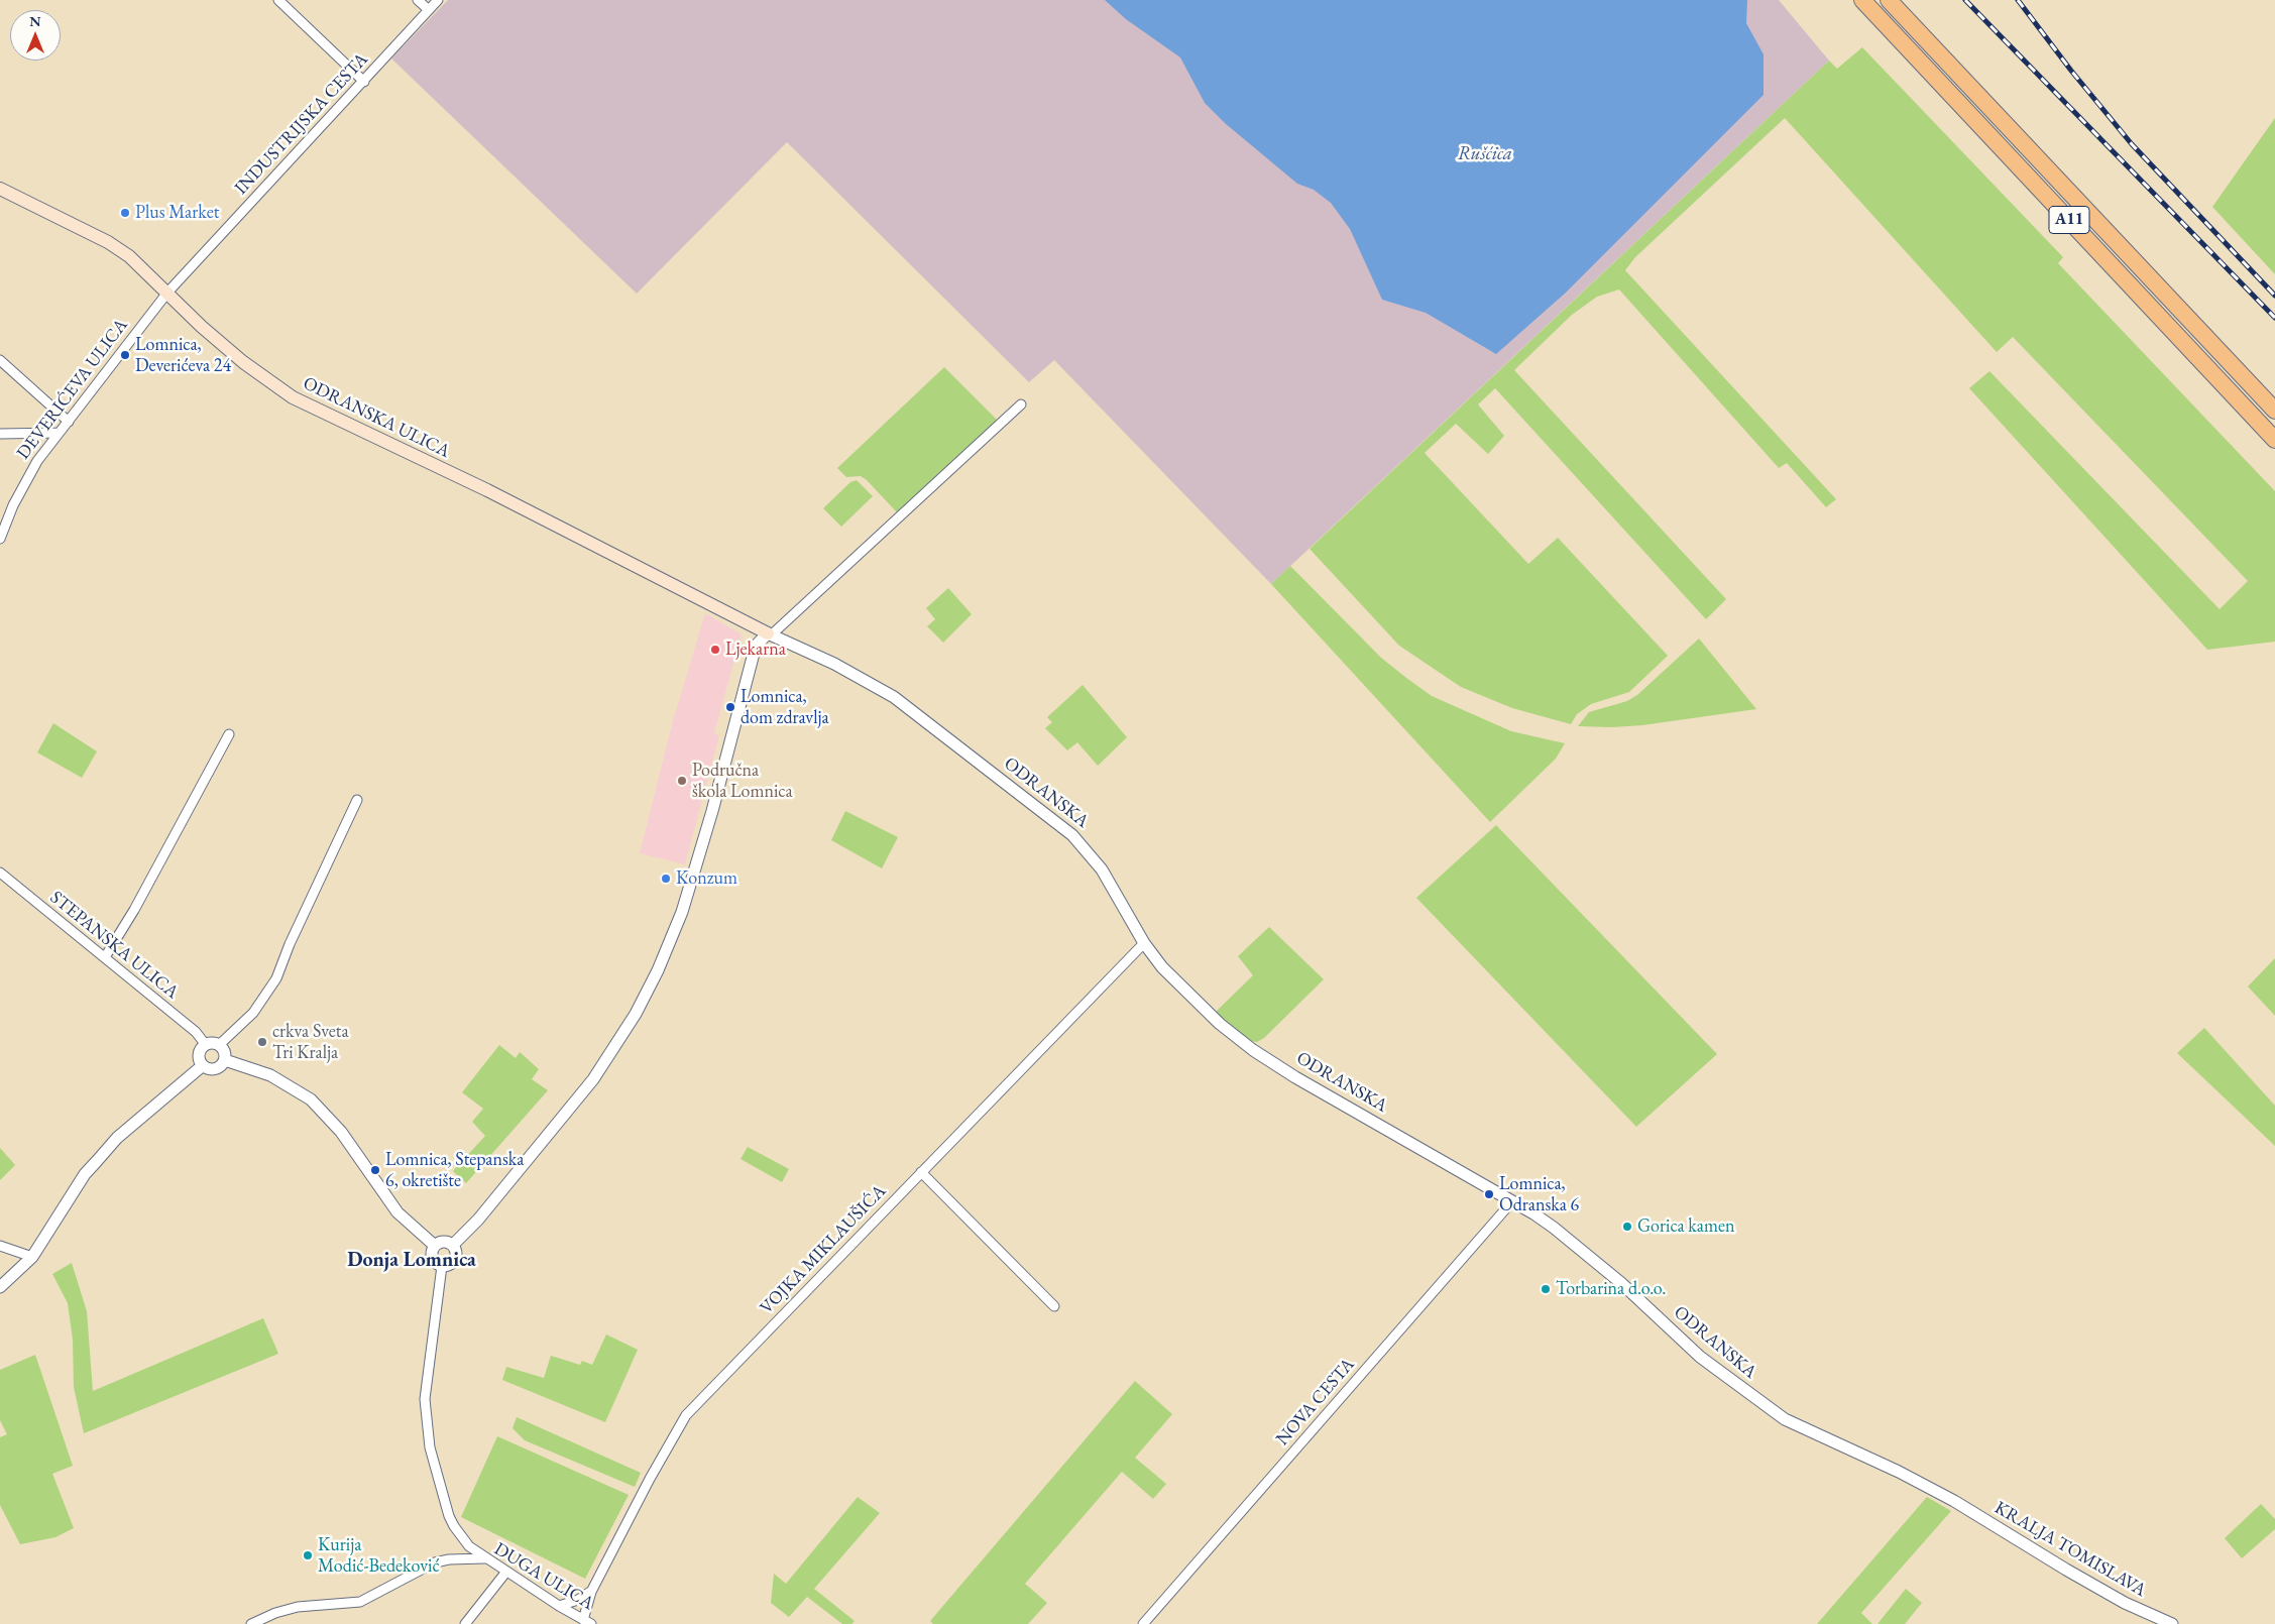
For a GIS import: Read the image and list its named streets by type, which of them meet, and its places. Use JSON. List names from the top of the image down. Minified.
{"streets":{"highway":["A11"],"main road":["ODRANSKA ULICA"],"street":["INDUSTRIJSKA CESTA","DEVERIĆEVA ULICA","ODRANSKA","STEPANSKA ULICA","VOJKA MIKLAUŠIĆA","NOVA CESTA","KRALJA TOMISLAVA","DUGA ULICA"]},"crossings":[["INDUSTRIJSKA CESTA","DEVERIĆEVA ULICA"],["INDUSTRIJSKA CESTA","ODRANSKA ULICA"],["DEVERIĆEVA ULICA","ODRANSKA ULICA"],["ODRANSKA ULICA","ODRANSKA"],["ODRANSKA","VOJKA MIKLAUŠIĆA"],["ODRANSKA","NOVA CESTA"],["ODRANSKA","KRALJA TOMISLAVA"],["VOJKA MIKLAUŠIĆA","DUGA ULICA"]],"districts":["Donja Lomnica"],"water":["Rušćica"],"places":["Plus Market","Lomnica, Deverićeva 24","Ljekarna","Lomnica, dom zdravlja","Područna škola Lomnica","Konzum","crkva Sveta Tri Kralja","Lomnica, Stepanska 6, okretište","Lomnica, Odranska 6","Gorica kamen","Torbarina d.o.o.","Kurija Modić-Bedeković"],"north":"top"}
